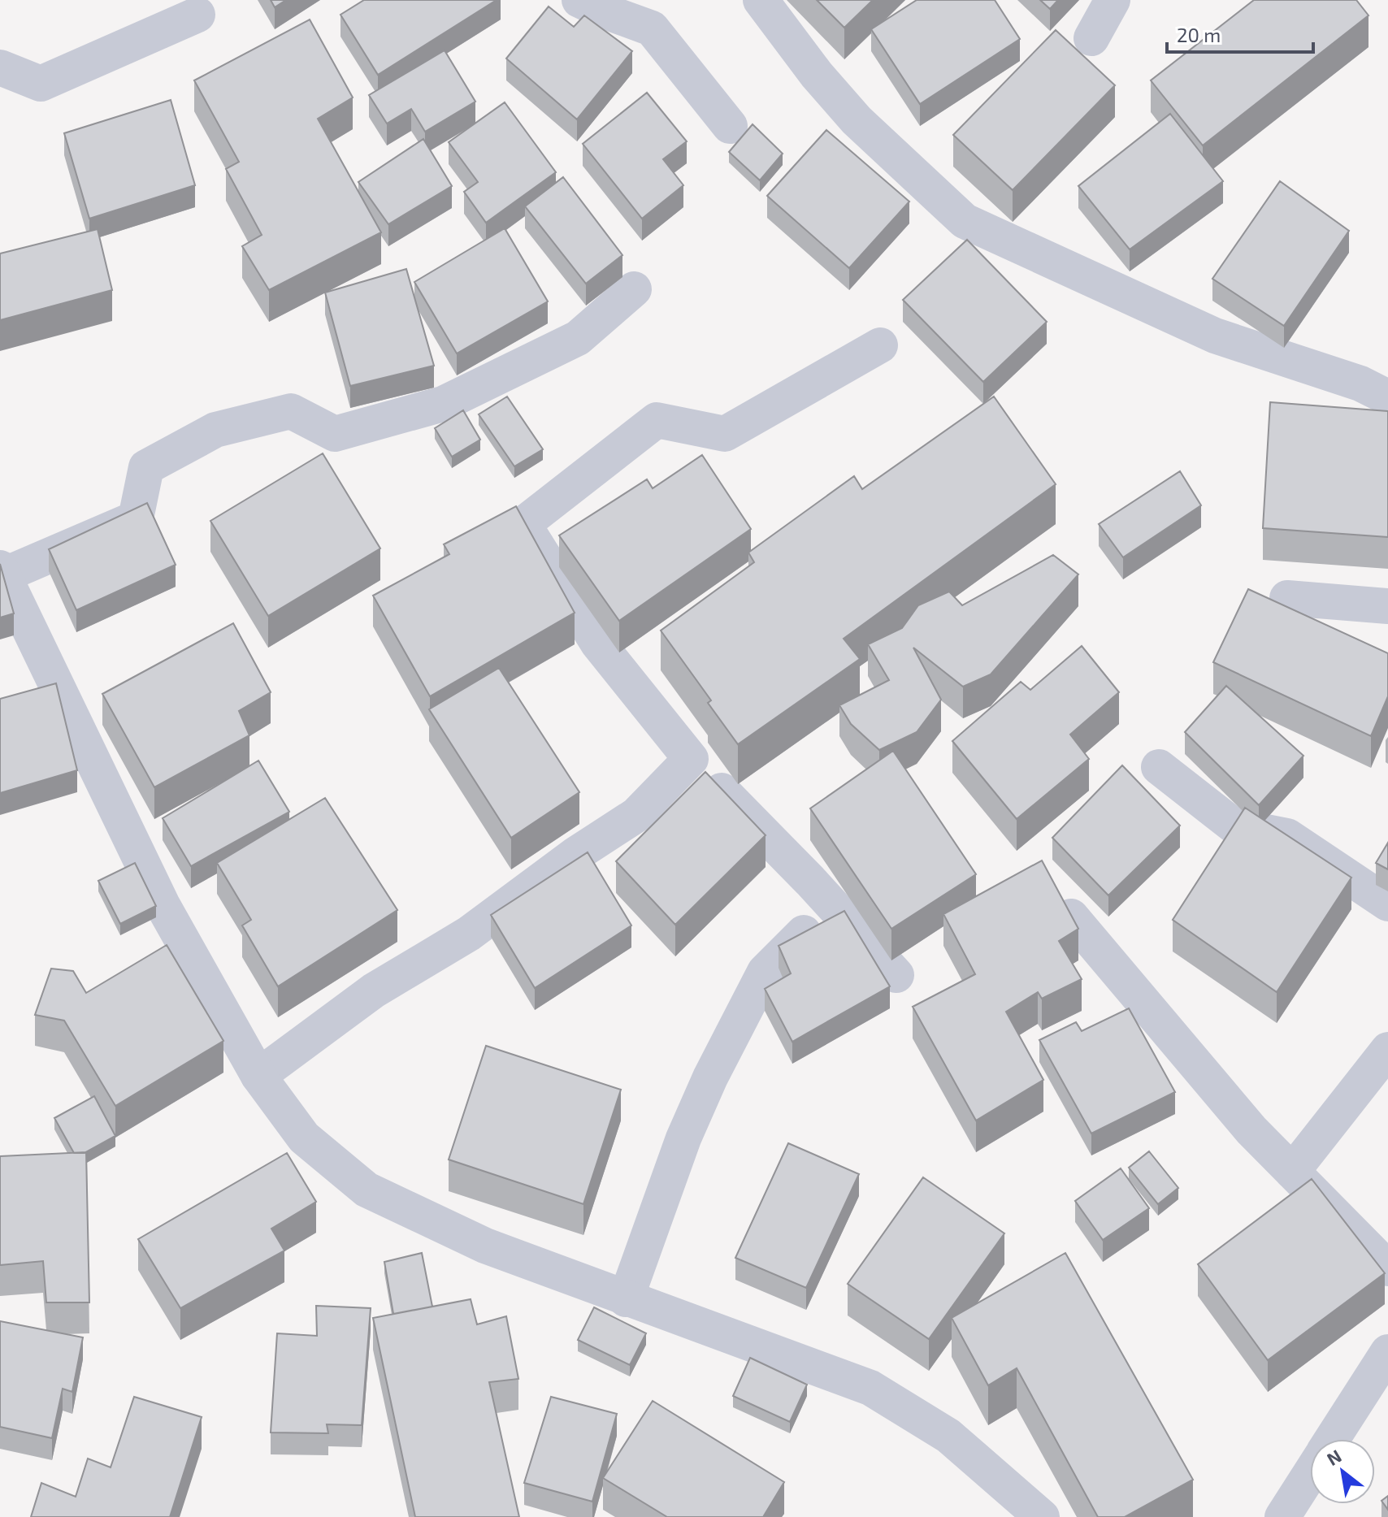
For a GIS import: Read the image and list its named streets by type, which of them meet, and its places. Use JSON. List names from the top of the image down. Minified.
{"scale_bar":"20 m","north":"top left"}
